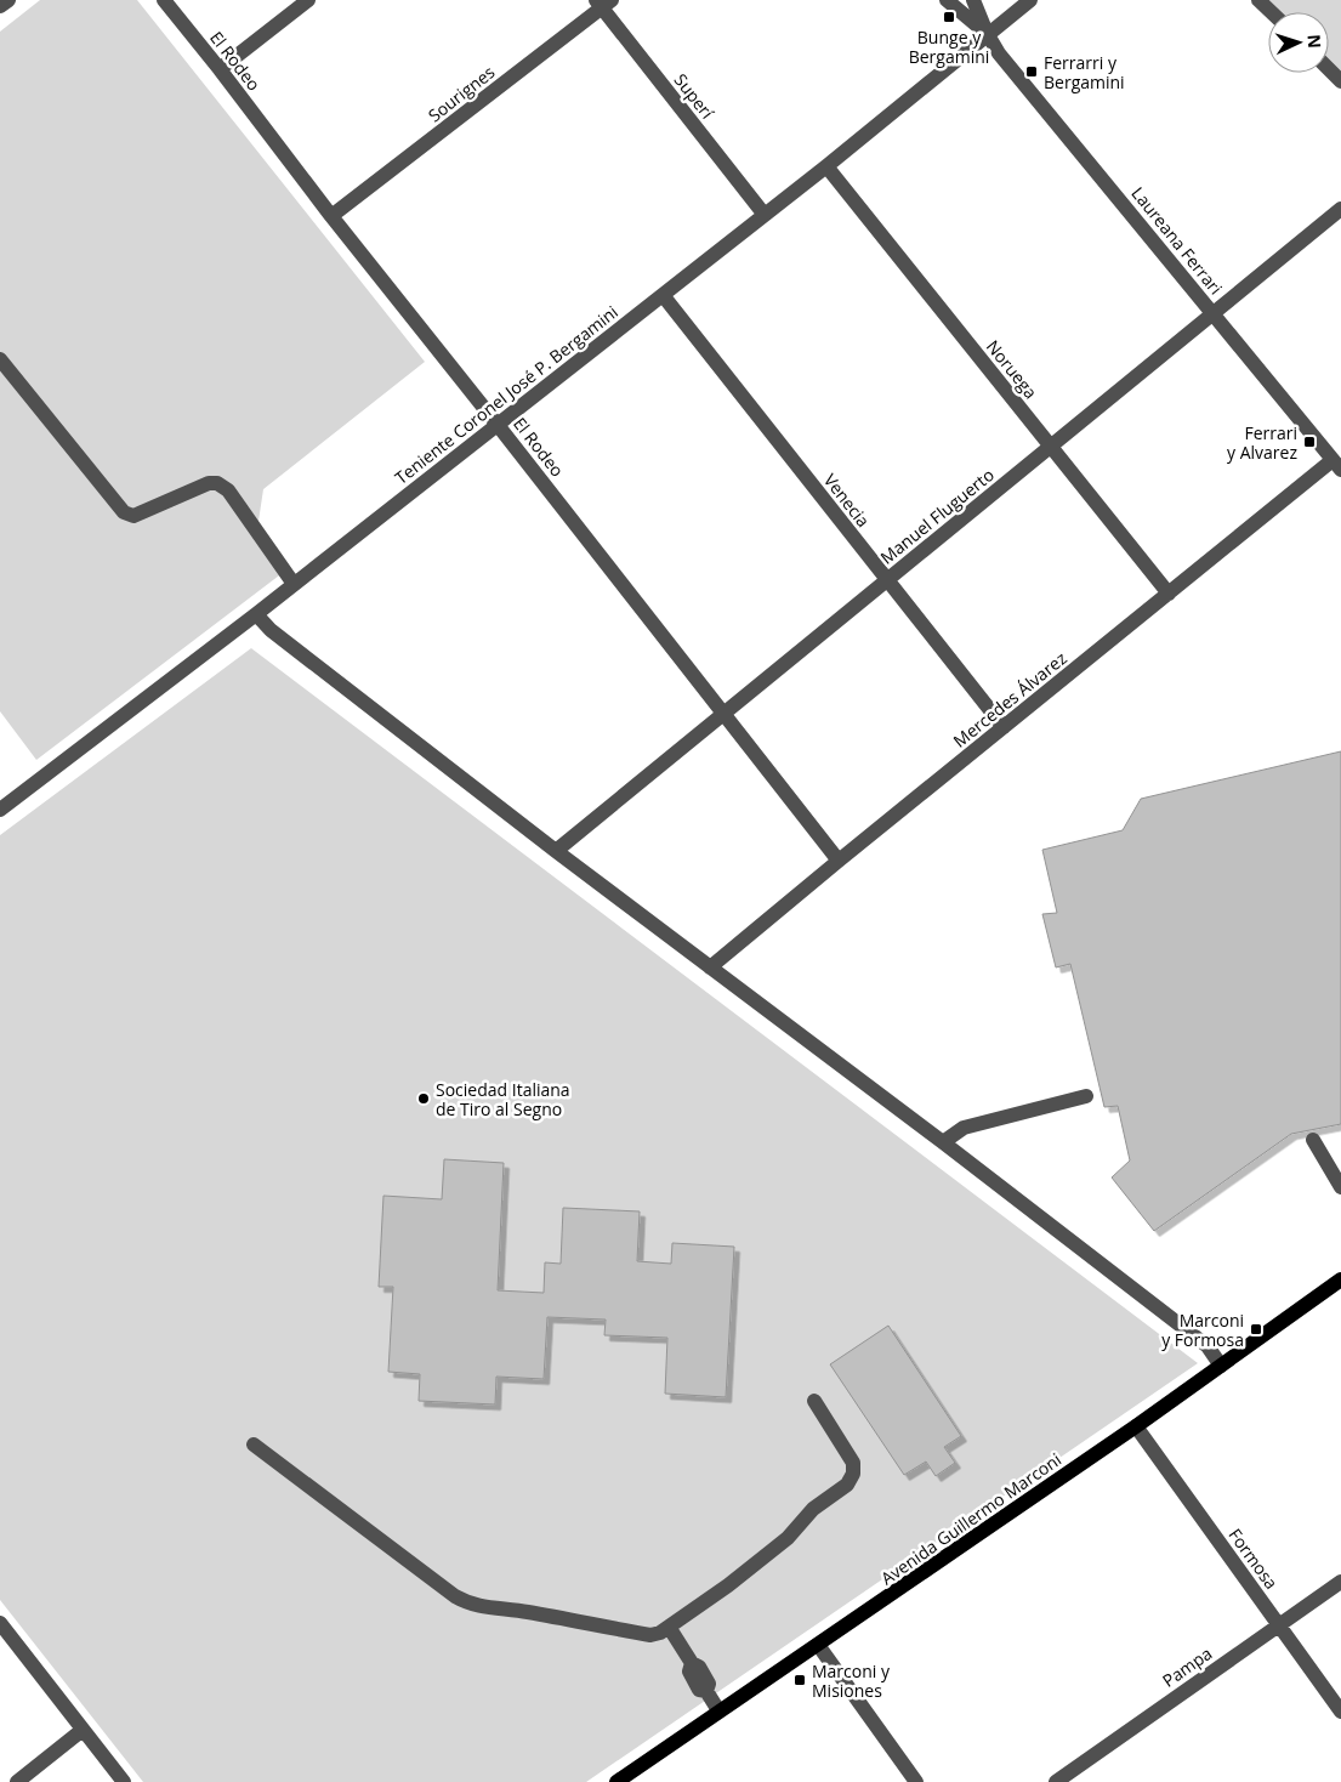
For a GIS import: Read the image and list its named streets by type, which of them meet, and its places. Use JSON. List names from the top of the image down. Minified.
{"streets":{"main road":["Avenida Guillermo Marconi"],"street":["El Rodeo","Sourignes","Superí","Laureana Ferrari","Noruega","Teniente Coronel José P. Bergamini","Venecia","Manuel Fluguerto","Mercedes Álvarez","Formosa","Pampa"]},"crossings":[["El Rodeo","Sourignes"],["El Rodeo","Teniente Coronel José P. Bergamini"],["El Rodeo","Manuel Fluguerto"],["El Rodeo","Mercedes Álvarez"],["Sourignes","Superí"],["Superí","Teniente Coronel José P. Bergamini"],["Laureana Ferrari","Teniente Coronel José P. Bergamini"],["Laureana Ferrari","Manuel Fluguerto"],["Laureana Ferrari","Mercedes Álvarez"],["Noruega","Teniente Coronel José P. Bergamini"],["Noruega","Manuel Fluguerto"],["Noruega","Mercedes Álvarez"],["Teniente Coronel José P. Bergamini","Venecia"],["Venecia","Manuel Fluguerto"],["Venecia","Mercedes Álvarez"],["Avenida Guillermo Marconi","Formosa"],["Formosa","Pampa"]],"places":{"transit":["Bunge y Bergamini","Ferrarri y Bergamini","Ferrari y Alvarez","Marconi y Formosa","Marconi y Misiones"],"other":["Sociedad Italiana de Tiro al Segno"]},"north":"right"}
